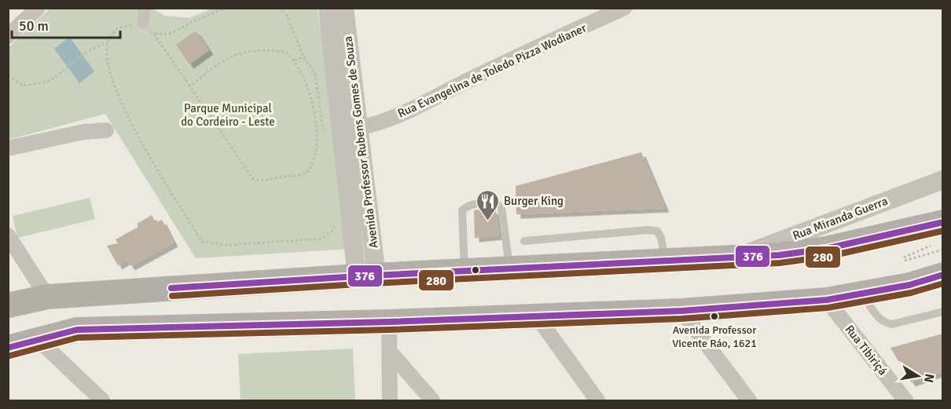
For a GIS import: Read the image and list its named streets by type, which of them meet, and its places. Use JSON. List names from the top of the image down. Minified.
{"streets":{"street":["Rua Evangelina de Toledo Pizza Wodianer","Avenida Professor Rubens Gomes de Souza","Rua Miranda Guerra","Rua Tibiriçá"]},"crossings":[["Rua Evangelina de Toledo Pizza Wodianer","Avenida Professor Rubens Gomes de Souza"]],"parks":["Parque Municipal do Cordeiro - Leste"],"places":{"restaurant":["Burger King"],"other":["Avenida Professor Vicente Ráo, 1621"]},"lines":["transit line 376","transit line 280"],"scale_bar":"50 m","north":"right"}
